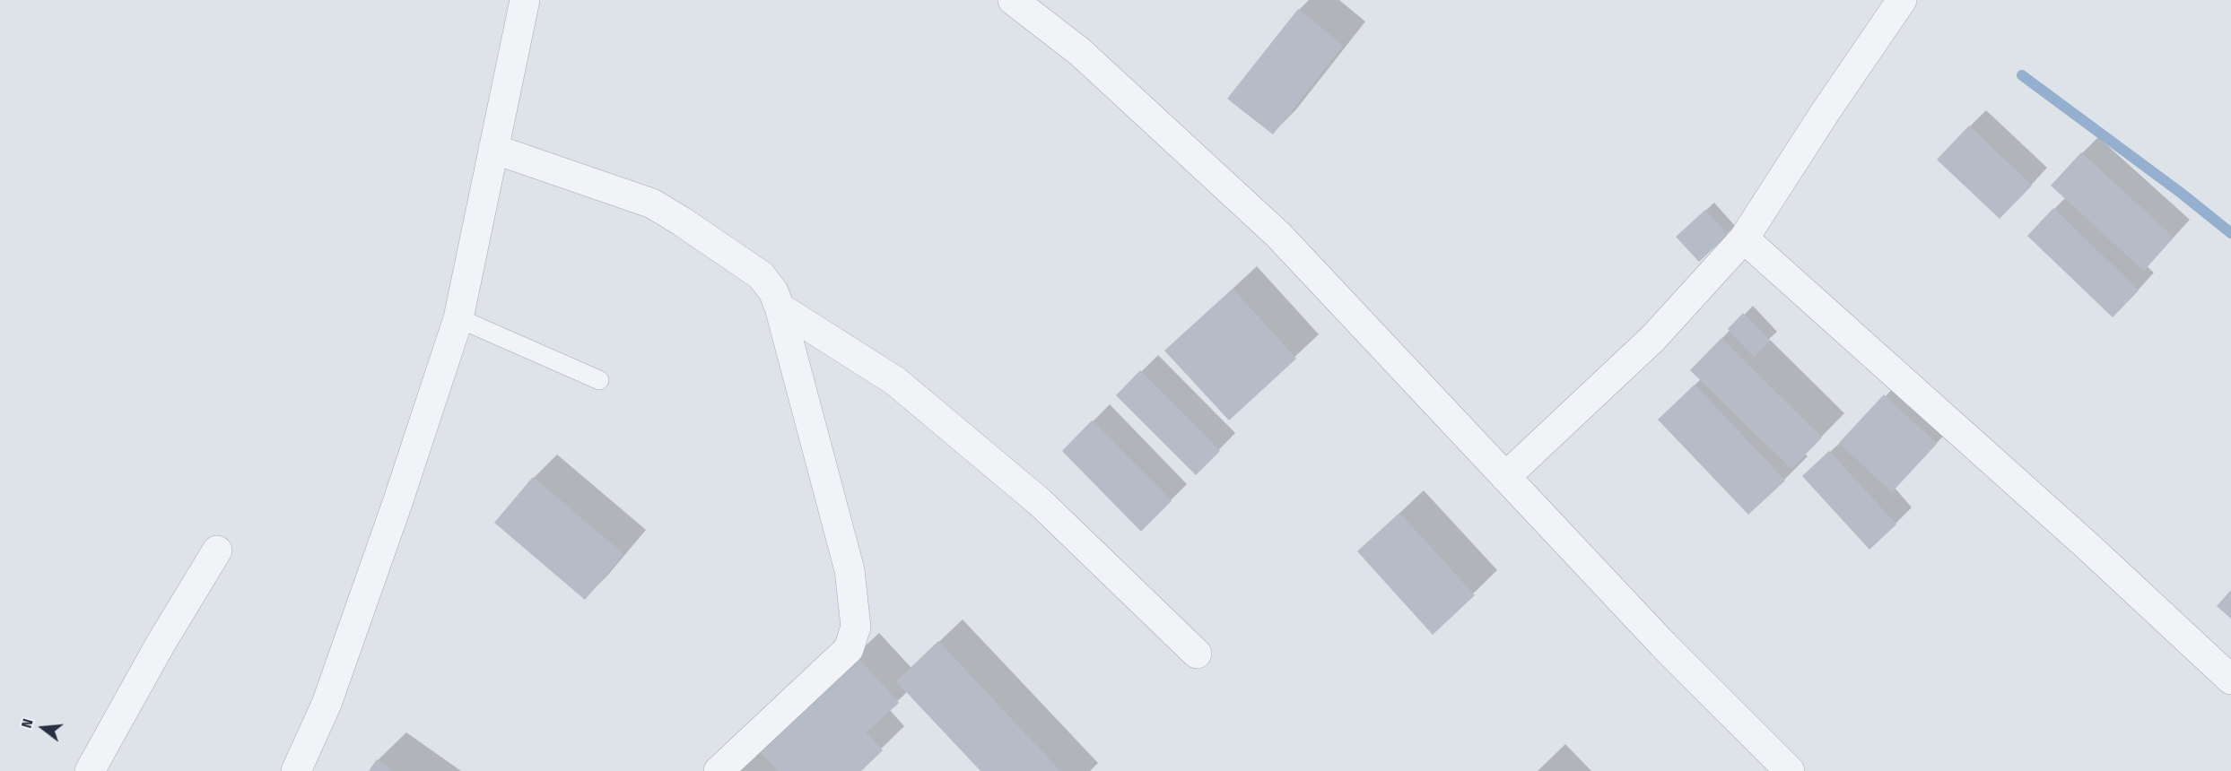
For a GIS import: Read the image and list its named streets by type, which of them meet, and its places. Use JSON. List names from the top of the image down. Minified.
{"north":"left"}
